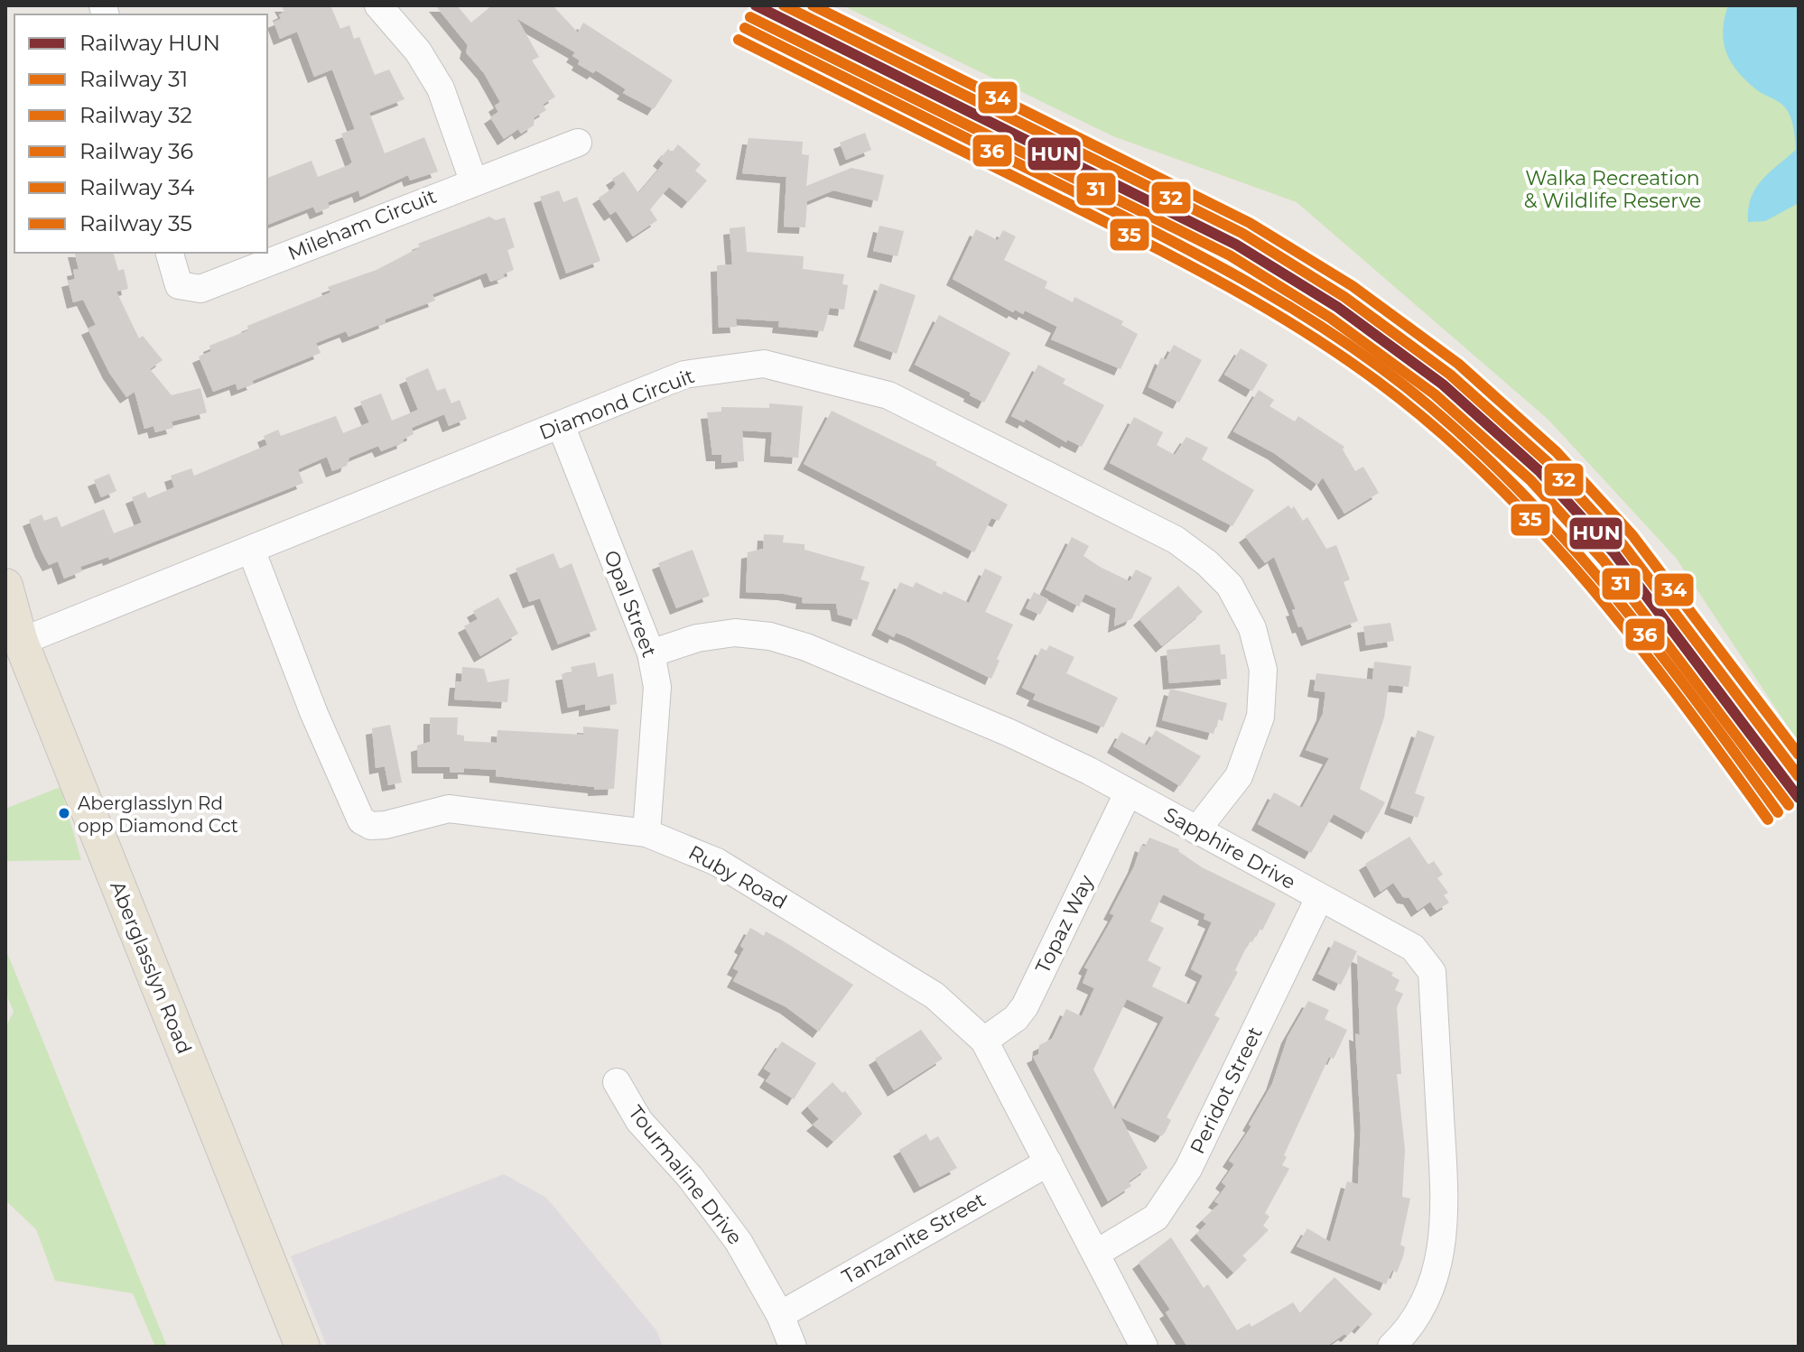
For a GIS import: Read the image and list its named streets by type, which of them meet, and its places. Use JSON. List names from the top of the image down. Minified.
{"streets":{"main road":["Aberglasslyn Road"],"street":["Mileham Circuit","Diamond Circuit","Opal Street","Sapphire Drive","Ruby Road","Topaz Way","Peridot Street","Tourmaline Drive","Tanzanite Street"]},"crossings":[["Diamond Circuit","Opal Street"],["Diamond Circuit","Sapphire Drive"],["Diamond Circuit","Ruby Road"],["Diamond Circuit","Aberglasslyn Road"],["Opal Street","Sapphire Drive"],["Opal Street","Ruby Road"],["Sapphire Drive","Topaz Way"],["Sapphire Drive","Peridot Street"],["Ruby Road","Topaz Way"],["Ruby Road","Peridot Street"],["Ruby Road","Tanzanite Street"],["Tourmaline Drive","Tanzanite Street"]],"parks":["Walka Recreation & Wildlife Reserve"],"places":["Aberglasslyn Rd opp Diamond Cct"],"lines":["rail line HUN","rail line 32","rail line 34","rail line 31","rail line 36","rail line 35"],"legend":["Railway HUN","Railway 31","Railway 32","Railway 36","Railway 34","Railway 35"]}
